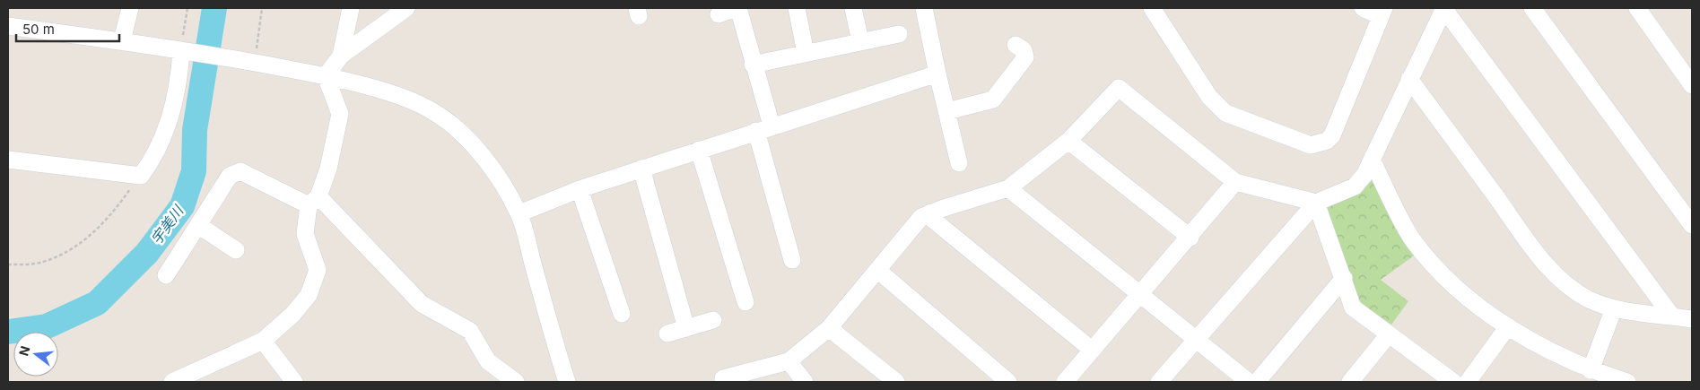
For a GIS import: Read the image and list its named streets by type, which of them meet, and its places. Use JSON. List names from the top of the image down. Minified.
{"water":["宇美川"],"scale_bar":"50 m","north":"left"}
